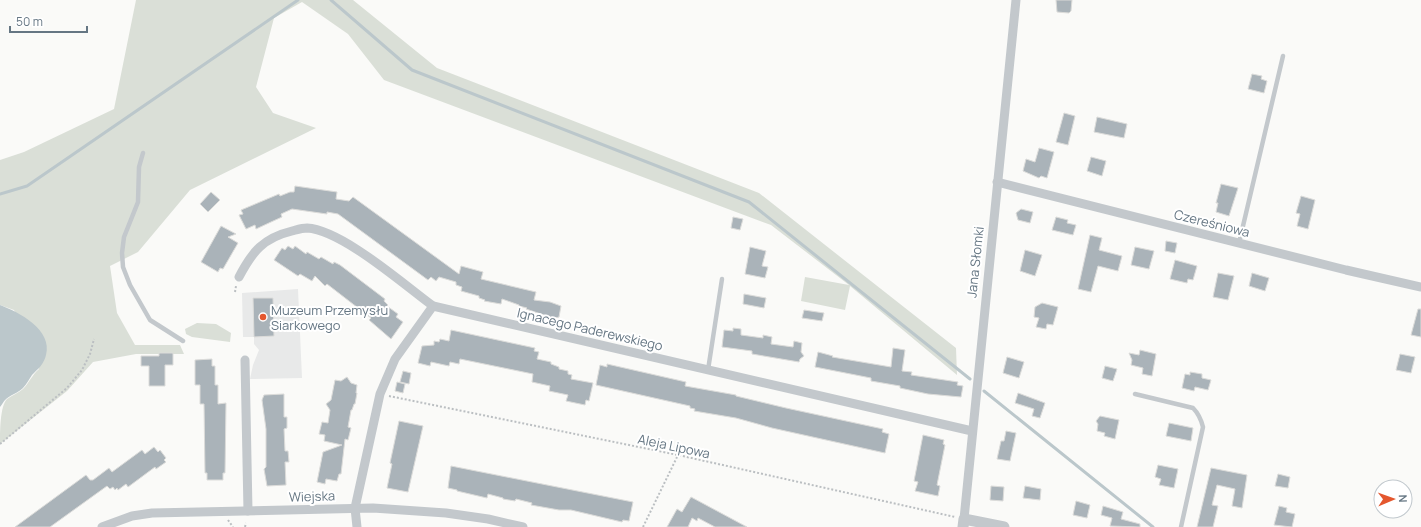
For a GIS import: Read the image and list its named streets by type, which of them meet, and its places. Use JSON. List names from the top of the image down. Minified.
{"streets":{"street":["Czereśniowa","Jana Słomki","Ignacego Paderewskiego","Wiejska"],"path":["Aleja Lipowa"]},"crossings":[["Czereśniowa","Jana Słomki"],["Jana Słomki","Ignacego Paderewskiego"],["Jana Słomki","Aleja Lipowa"]],"places":["Muzeum Przemysłu Siarkowego"],"scale_bar":"50 m","north":"right"}
